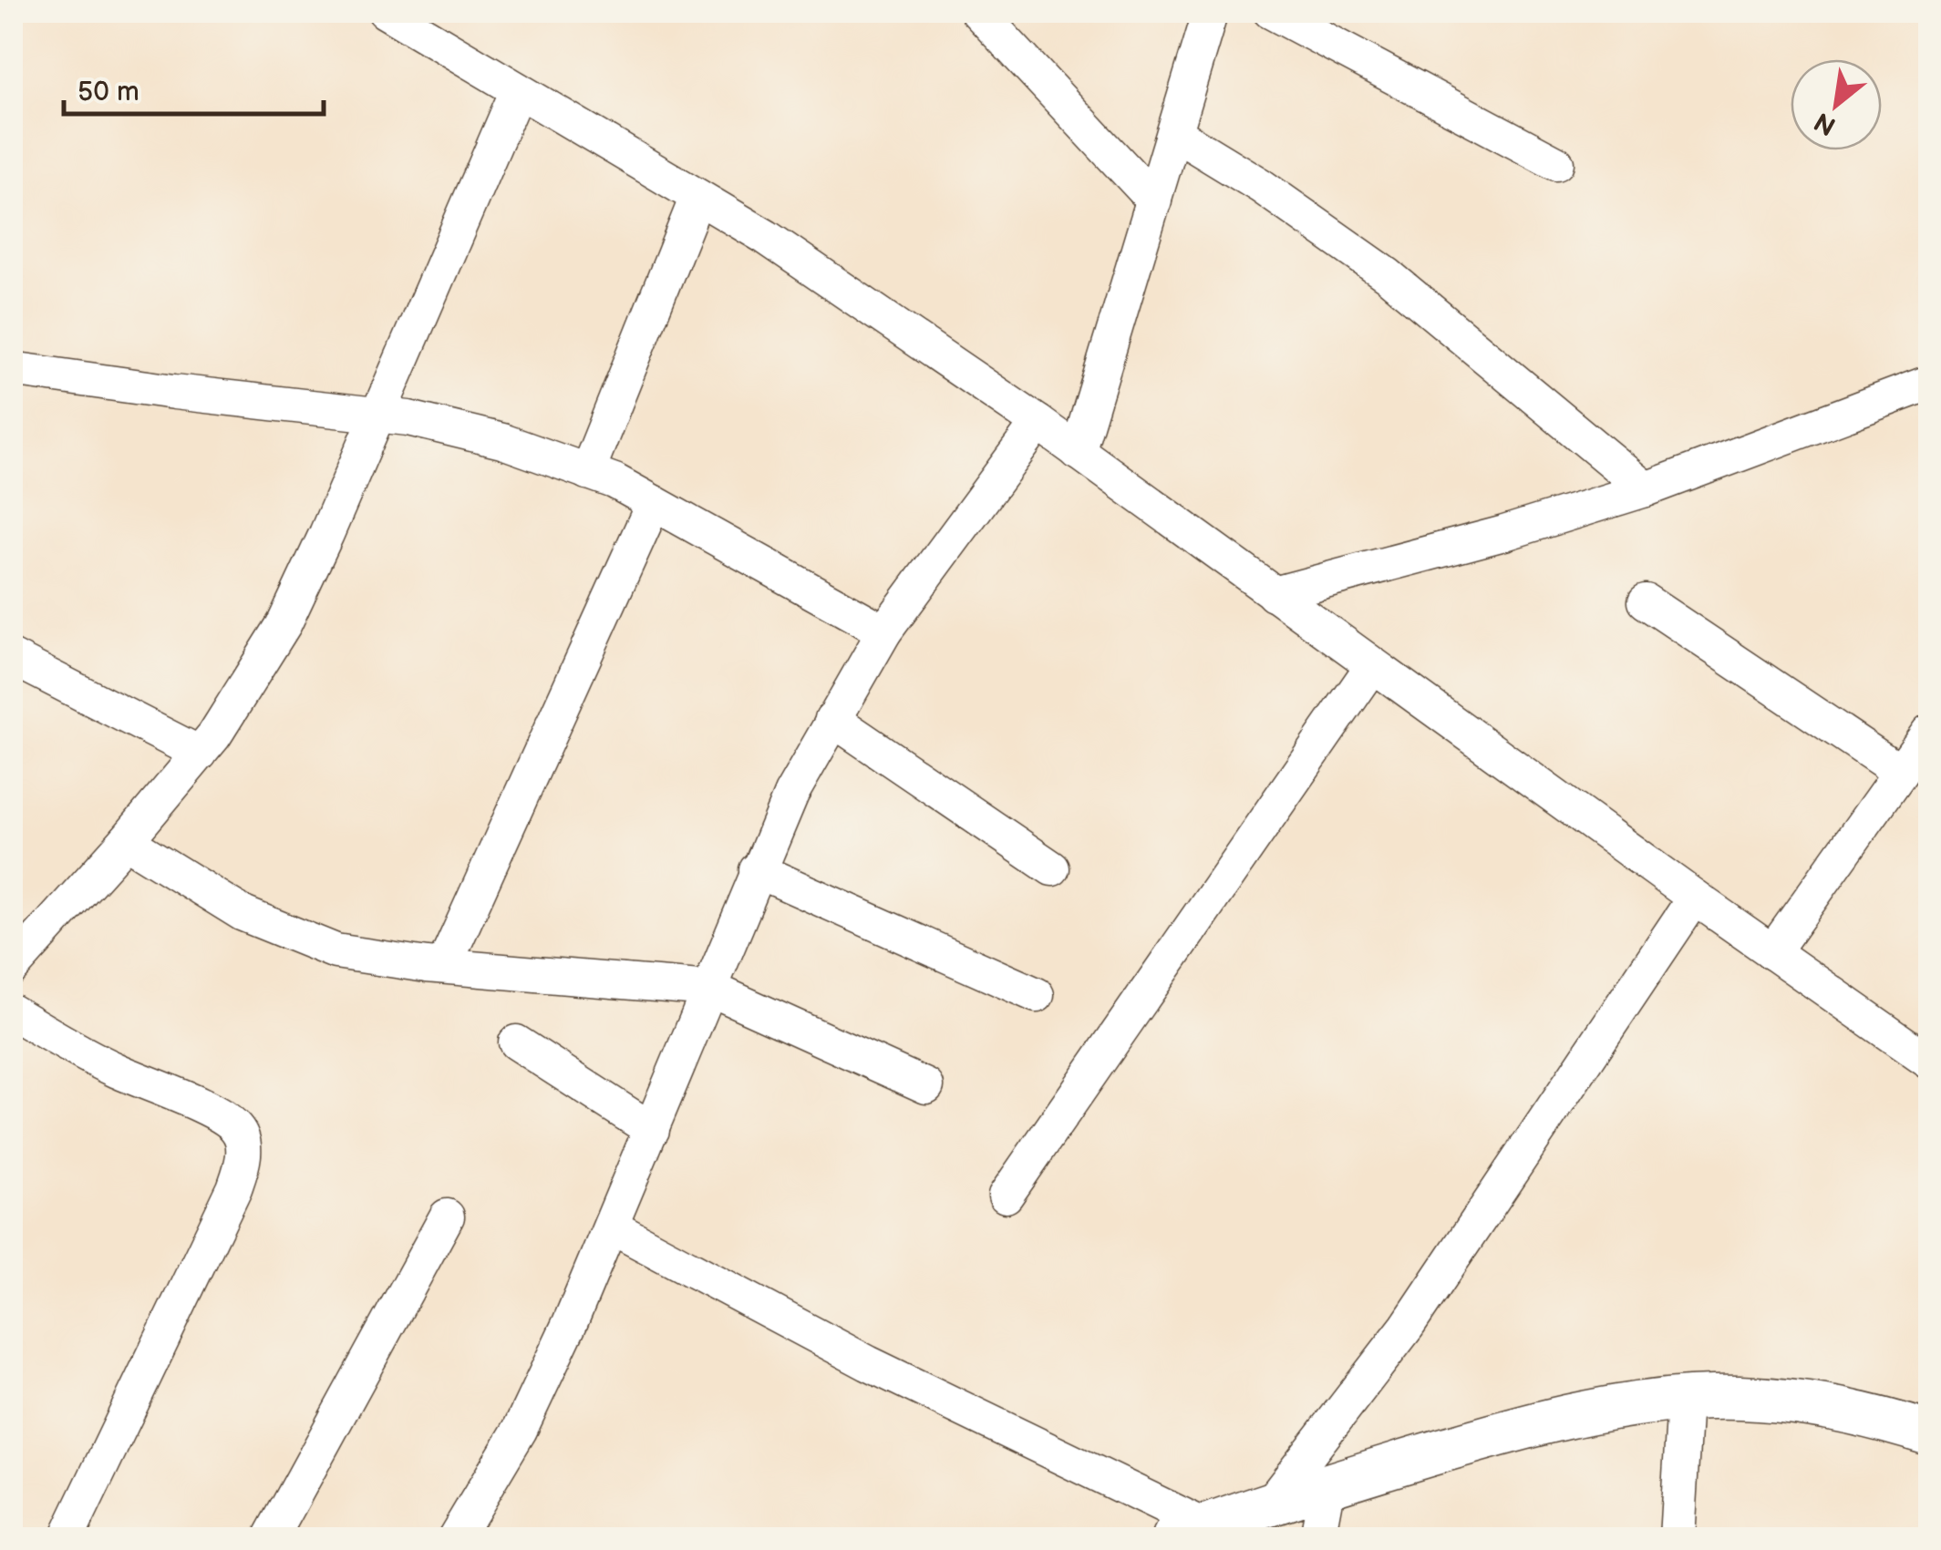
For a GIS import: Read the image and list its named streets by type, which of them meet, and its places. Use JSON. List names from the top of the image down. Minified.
{"scale_bar":"50 m","north":"bottom left"}
